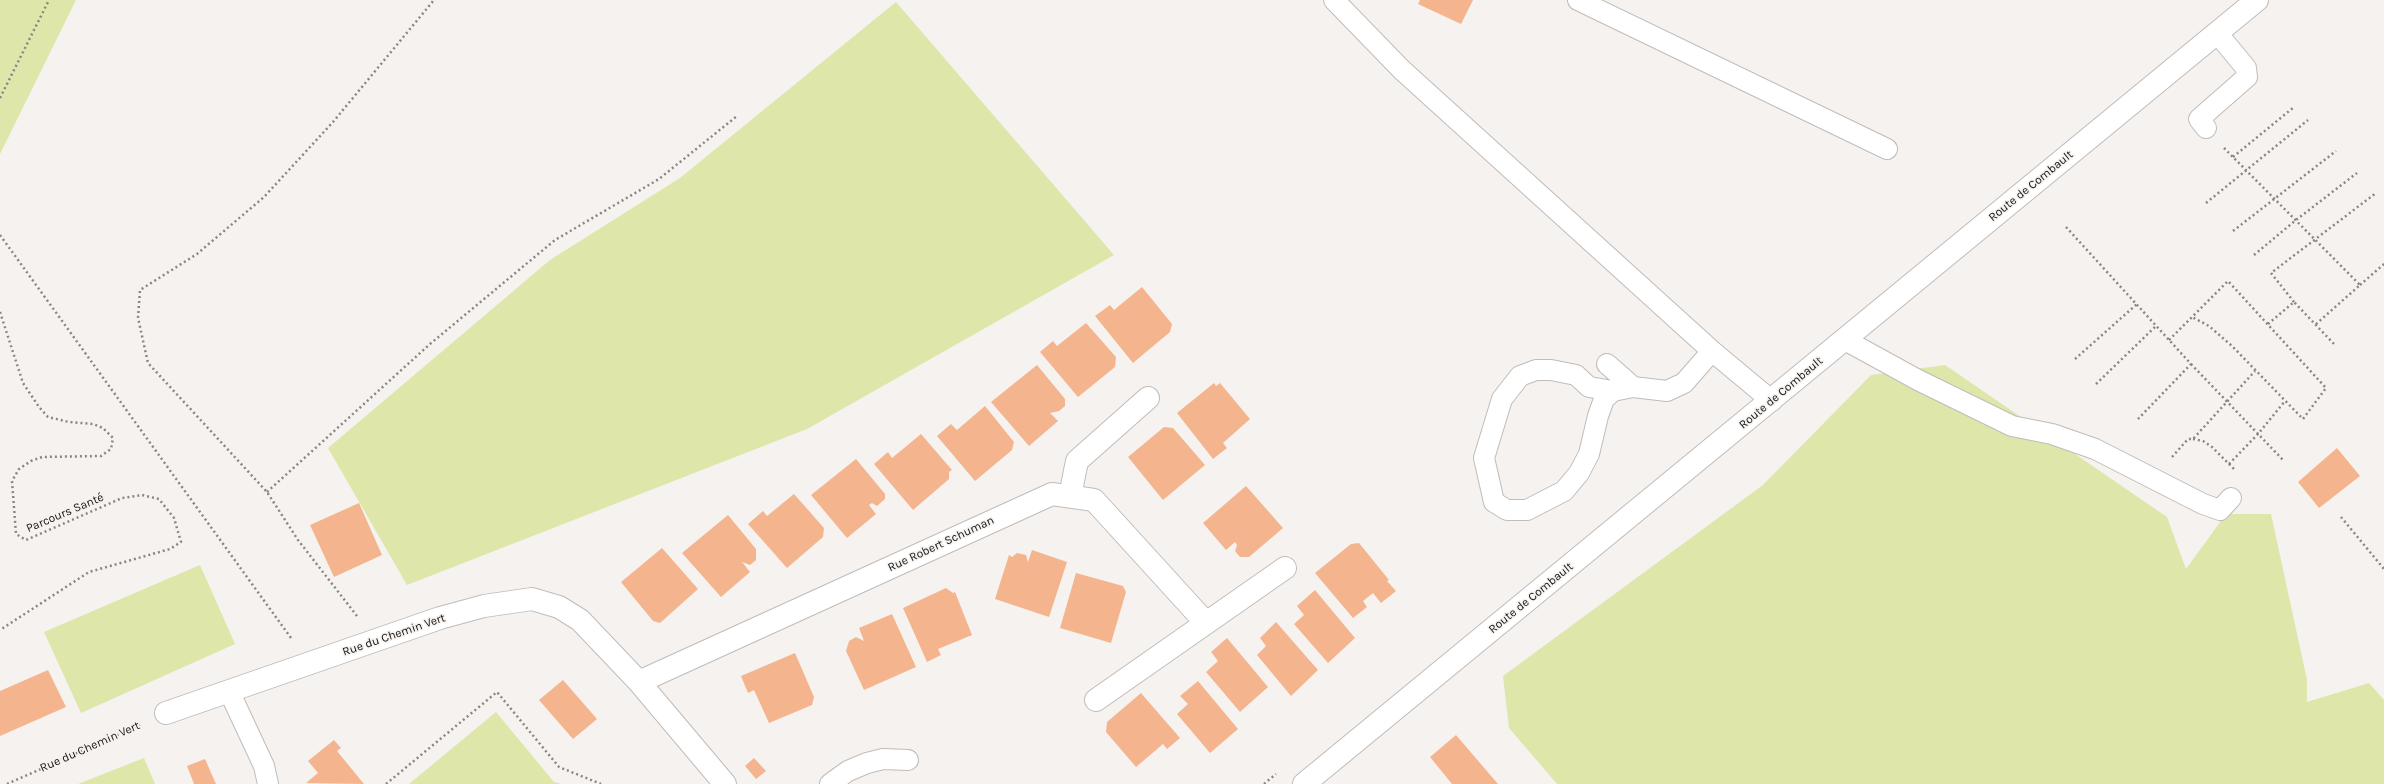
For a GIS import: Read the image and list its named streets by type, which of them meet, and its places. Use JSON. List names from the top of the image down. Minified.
{"streets":{"street":["Route de Combault","Rue Robert Schuman","Rue du Chemin Vert"],"path":["Parcours Santé"]},"crossings":[["Rue Robert Schuman","Rue du Chemin Vert"]]}
